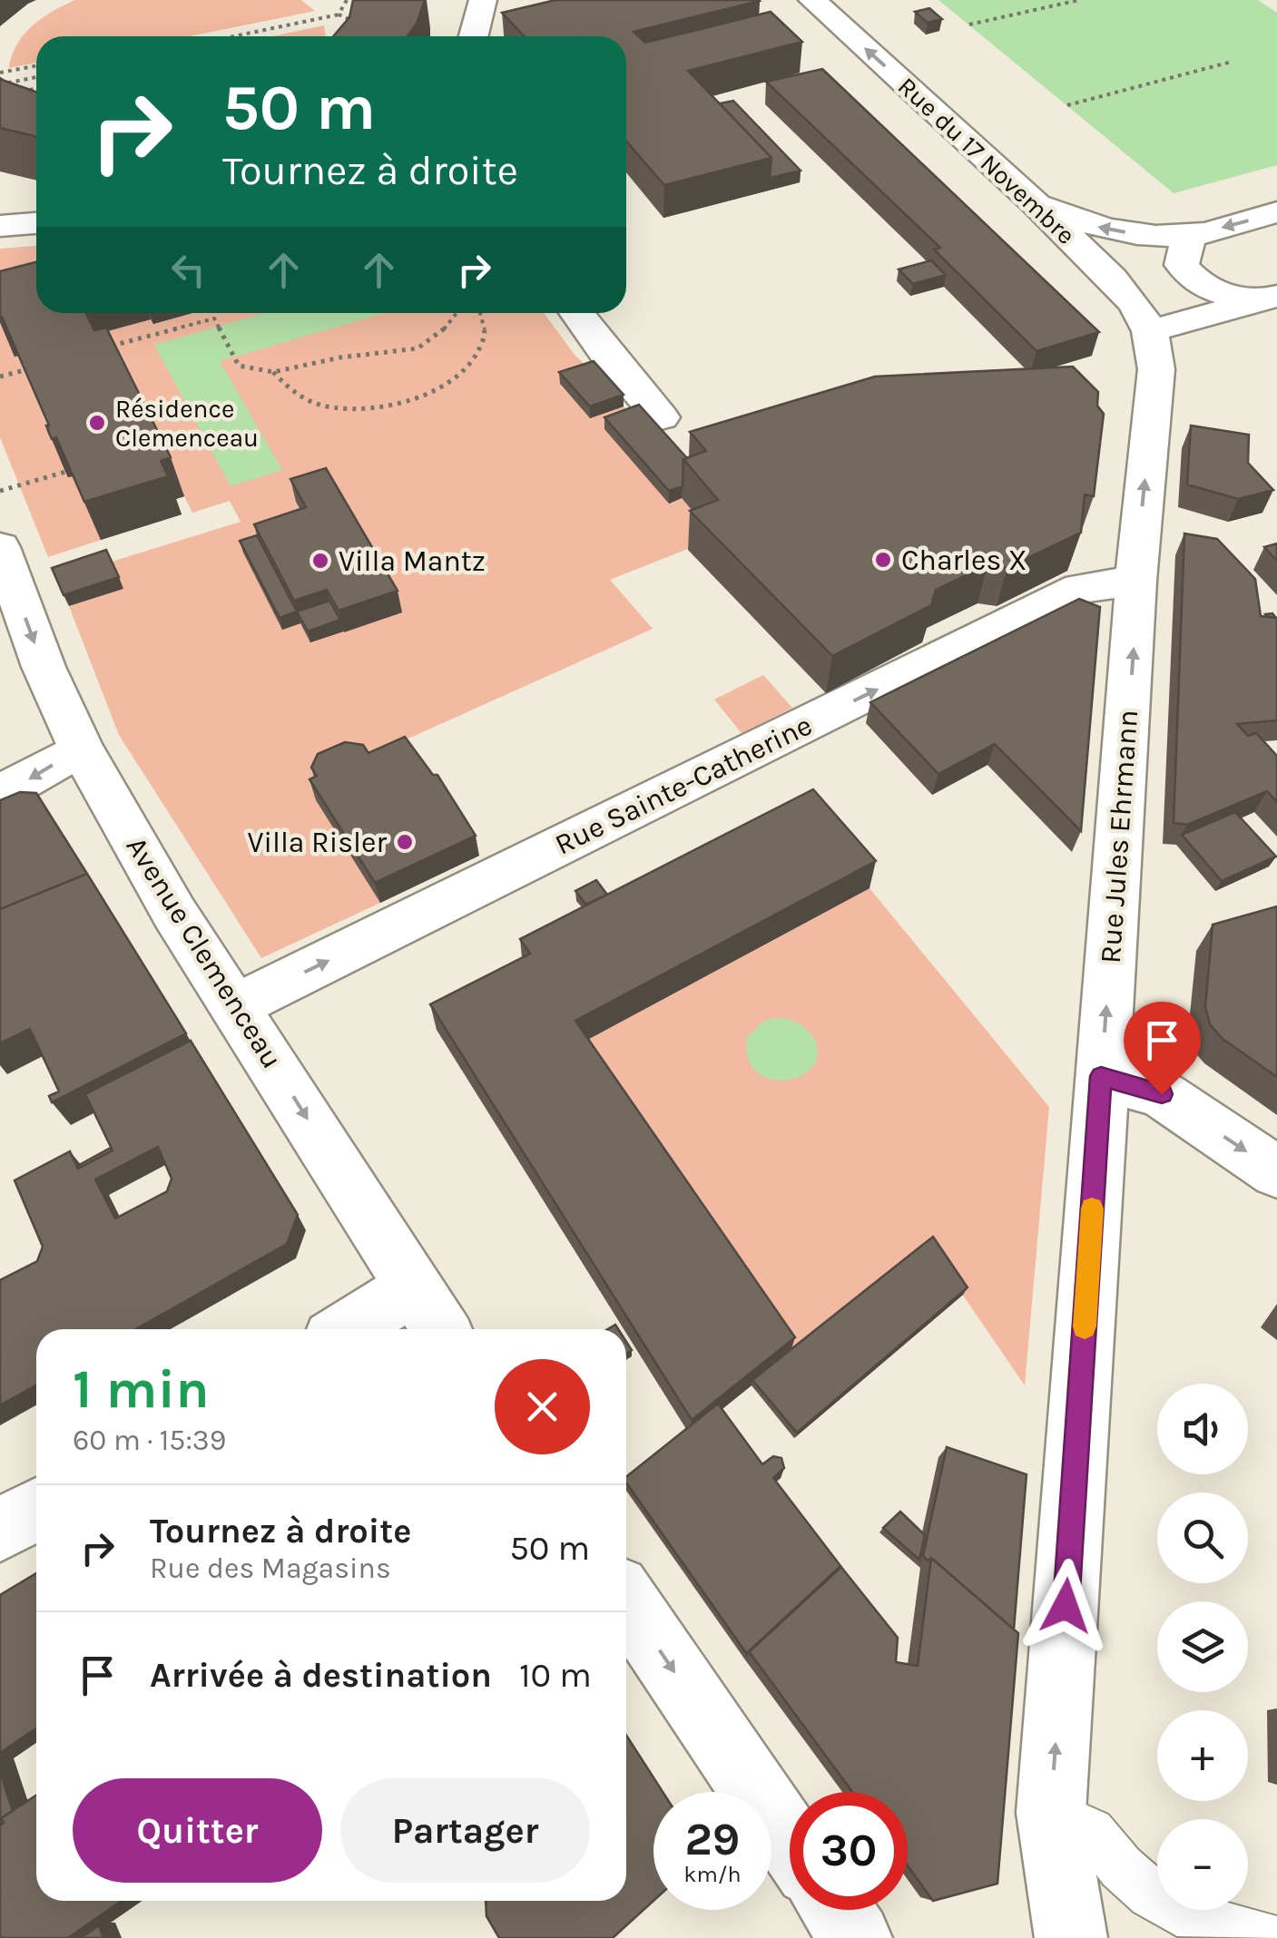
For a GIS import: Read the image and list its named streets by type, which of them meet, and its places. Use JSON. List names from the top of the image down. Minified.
{"streets":{"street":["Rue du 17 Novembre","Rue Sainte-Catherine","Rue Jules Ehrmann","Avenue Clemenceau"]},"crossings":[["Rue du 17 Novembre","Rue Jules Ehrmann"],["Rue Sainte-Catherine","Rue Jules Ehrmann"],["Rue Sainte-Catherine","Avenue Clemenceau"]],"one_way":["Rue Sainte-Catherine","Rue Jules Ehrmann","Avenue Clemenceau"],"places":["Résidence Clemenceau","Charles X","Villa Mantz","Villa Risler"],"page":{"turn":["50 m","Tournez à droite"],"heading":["1 min","60 m · 15:39"],"map_buttons":["+","−"],"list":[{"name":"Tournez à droite","note":"Rue des Magasins","value":"50 m"},{"name":"Arrivée à destination","value":"10 m"}],"buttons":["Quitter","Partager"],"speed":"29 km/h","limit":"30"}}
